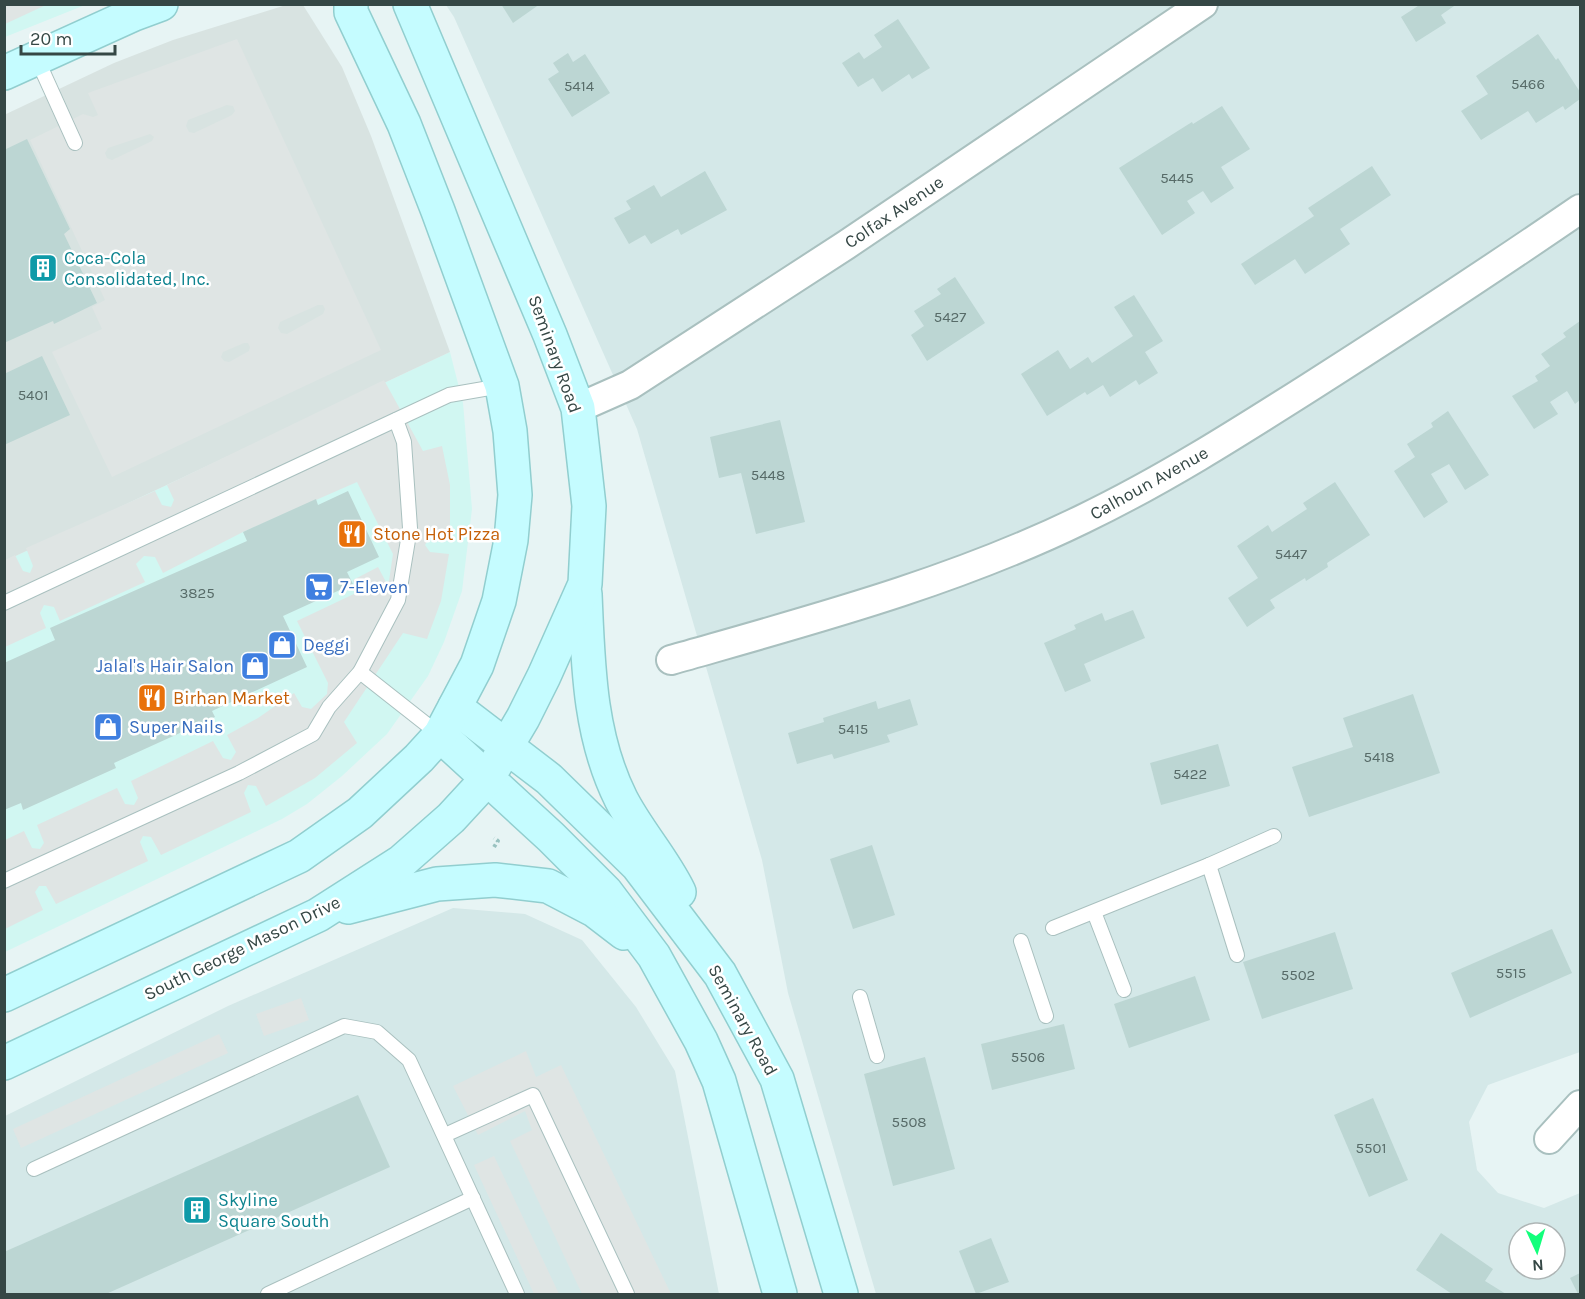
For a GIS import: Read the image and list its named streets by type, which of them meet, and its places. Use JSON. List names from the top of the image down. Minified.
{"streets":{"main road":["Seminary Road","South George Mason Drive"],"street":["Colfax Avenue","Calhoun Avenue"]},"crossings":[["Colfax Avenue","Seminary Road"],["Seminary Road","South George Mason Drive"]],"places":{"building":["Coca-Cola Consolidated, Inc.","Skyline Square South"],"restaurant":["Stone Hot Pizza","Birhan Market"],"supermarket":["7-Eleven"],"shop":["Deggi","Jalal's Hair Salon","Super Nails"]},"house_numbers":["5466","5414","5445","5427","5401","5448","5447","3825","5415","5418","5422","5515","5502","5506","5508","5501"],"scale_bar":"20 m","north":"bottom"}
